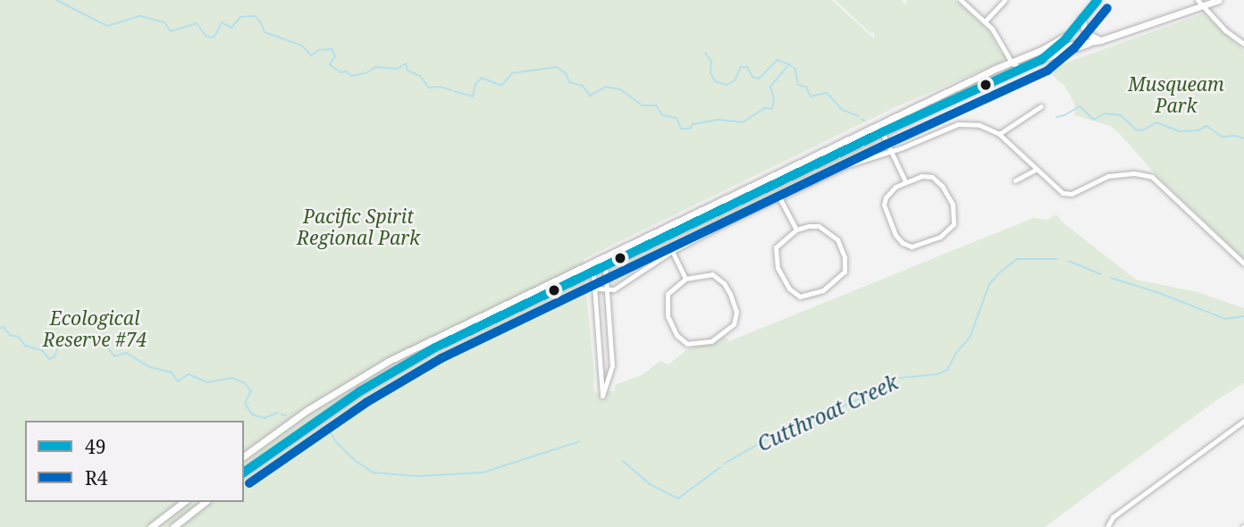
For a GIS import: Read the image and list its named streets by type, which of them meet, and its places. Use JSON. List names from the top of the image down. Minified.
{"water":["Cutthroat Creek"],"parks":["Musqueam Park","Pacific Spirit Regional Park","Ecological Reserve #74"],"lines":["transit line 49","transit line R4"],"legend":["49","R4"]}
